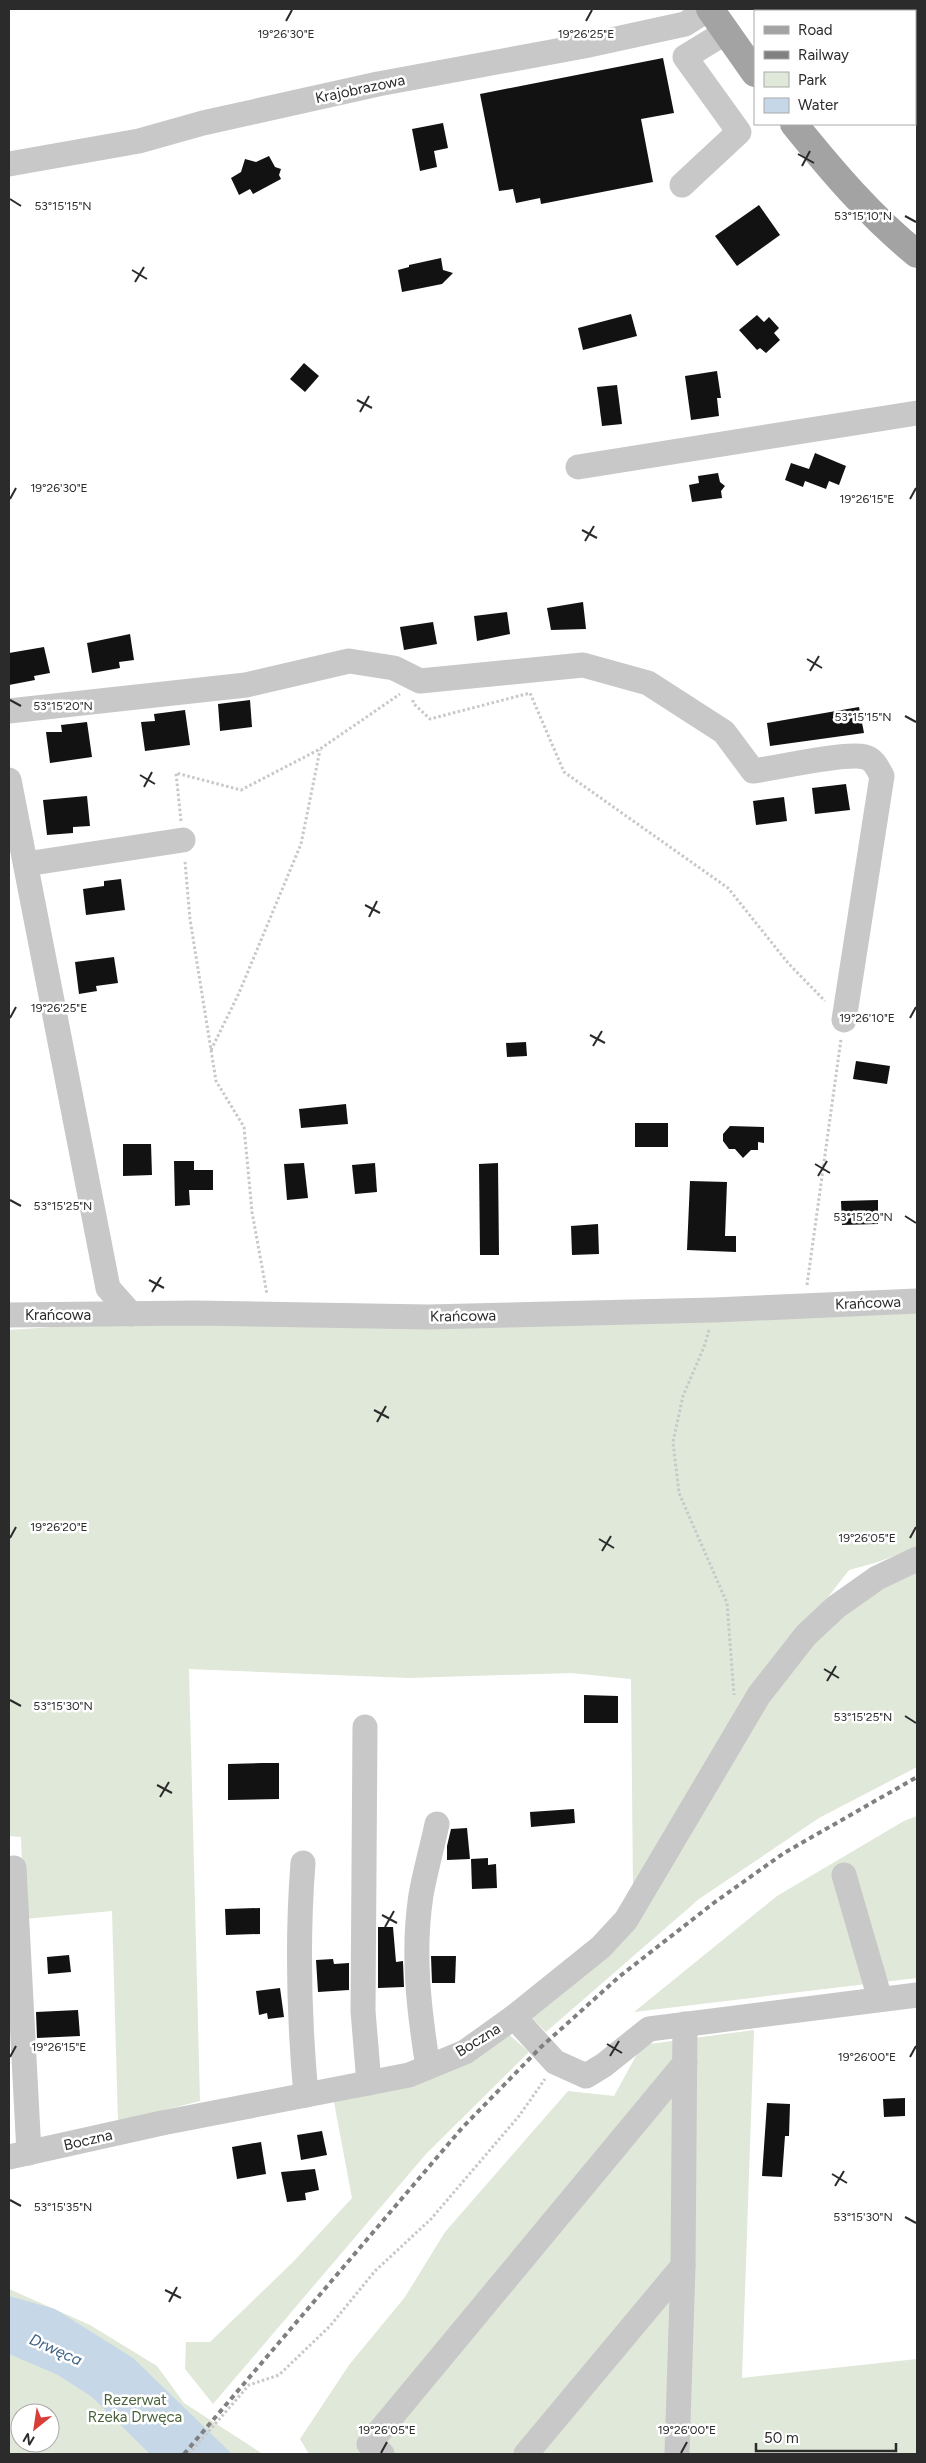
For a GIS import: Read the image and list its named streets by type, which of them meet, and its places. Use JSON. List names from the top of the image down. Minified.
{"streets":{"street":["Krajobrazowa","Krańcowa","Boczna"]},"water":["Drwęca"],"parks":["Rezerwat Rzeka Drwęca"],"legend":["Road","Railway","Park","Water"],"scale_bar":"50 m","north":"bottom left","coordinates":["19°26'30\"E","19°26'25\"E","53°15'15\"N","53°15'10\"N","19°26'15\"E","53°15'20\"N","19°26'10\"E","53°15'25\"N","19°26'20\"E","19°26'05\"E","53°15'30\"N","19°26'00\"E","53°15'35\"N"]}
